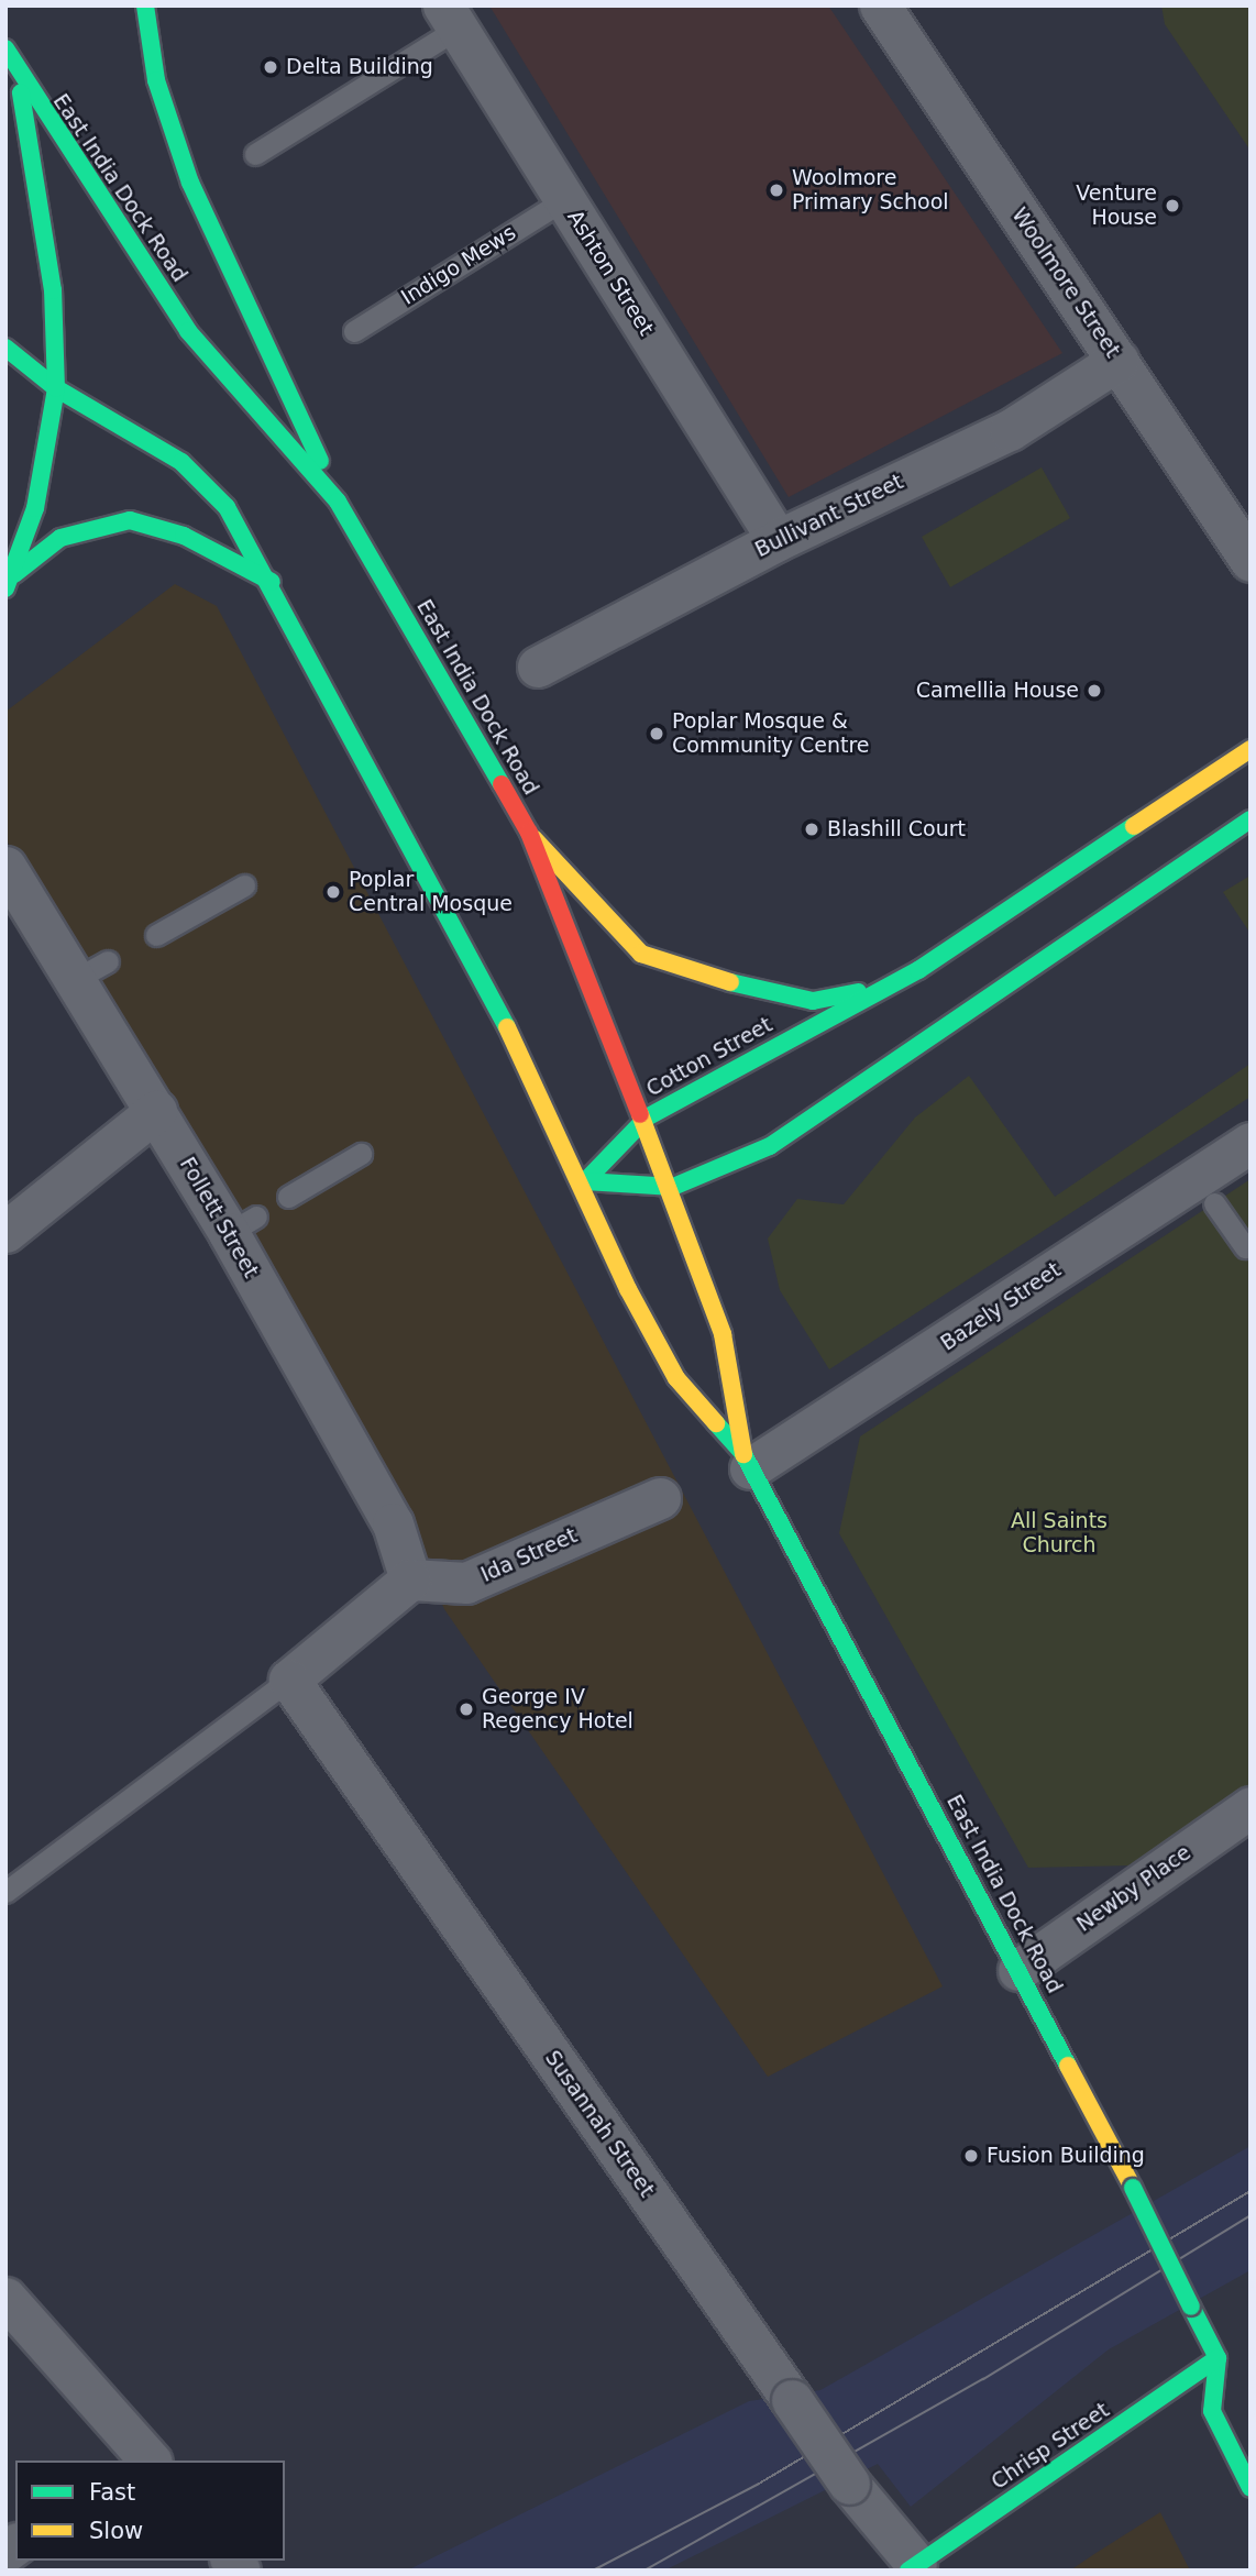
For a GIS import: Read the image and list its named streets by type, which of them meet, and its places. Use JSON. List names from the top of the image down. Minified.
{"streets":{"main road":["East India Dock Road","Cotton Street","Chrisp Street"],"street":["Ashton Street","Woolmore Street","Bullivant Street","Follett Street","Bazely Street","Ida Street","Newby Place","Susannah Street"],"lane":["Indigo Mews"]},"crossings":[["East India Dock Road","Cotton Street"],["East India Dock Road","Bazely Street"],["East India Dock Road","Newby Place"],["East India Dock Road","Chrisp Street"],["Indigo Mews","Ashton Street"],["Ashton Street","Bullivant Street"],["Woolmore Street","Bullivant Street"],["Follett Street","Ida Street"],["Susannah Street","Chrisp Street"]],"parks":["All Saints Church"],"places":["Delta Building","Woolmore Primary School","Venture House","Camellia House","Poplar Mosque & Community Centre","Blashill Court","Poplar Central Mosque","George IV Regency Hotel","Fusion Building"],"legend":["Fast","Slow"]}
